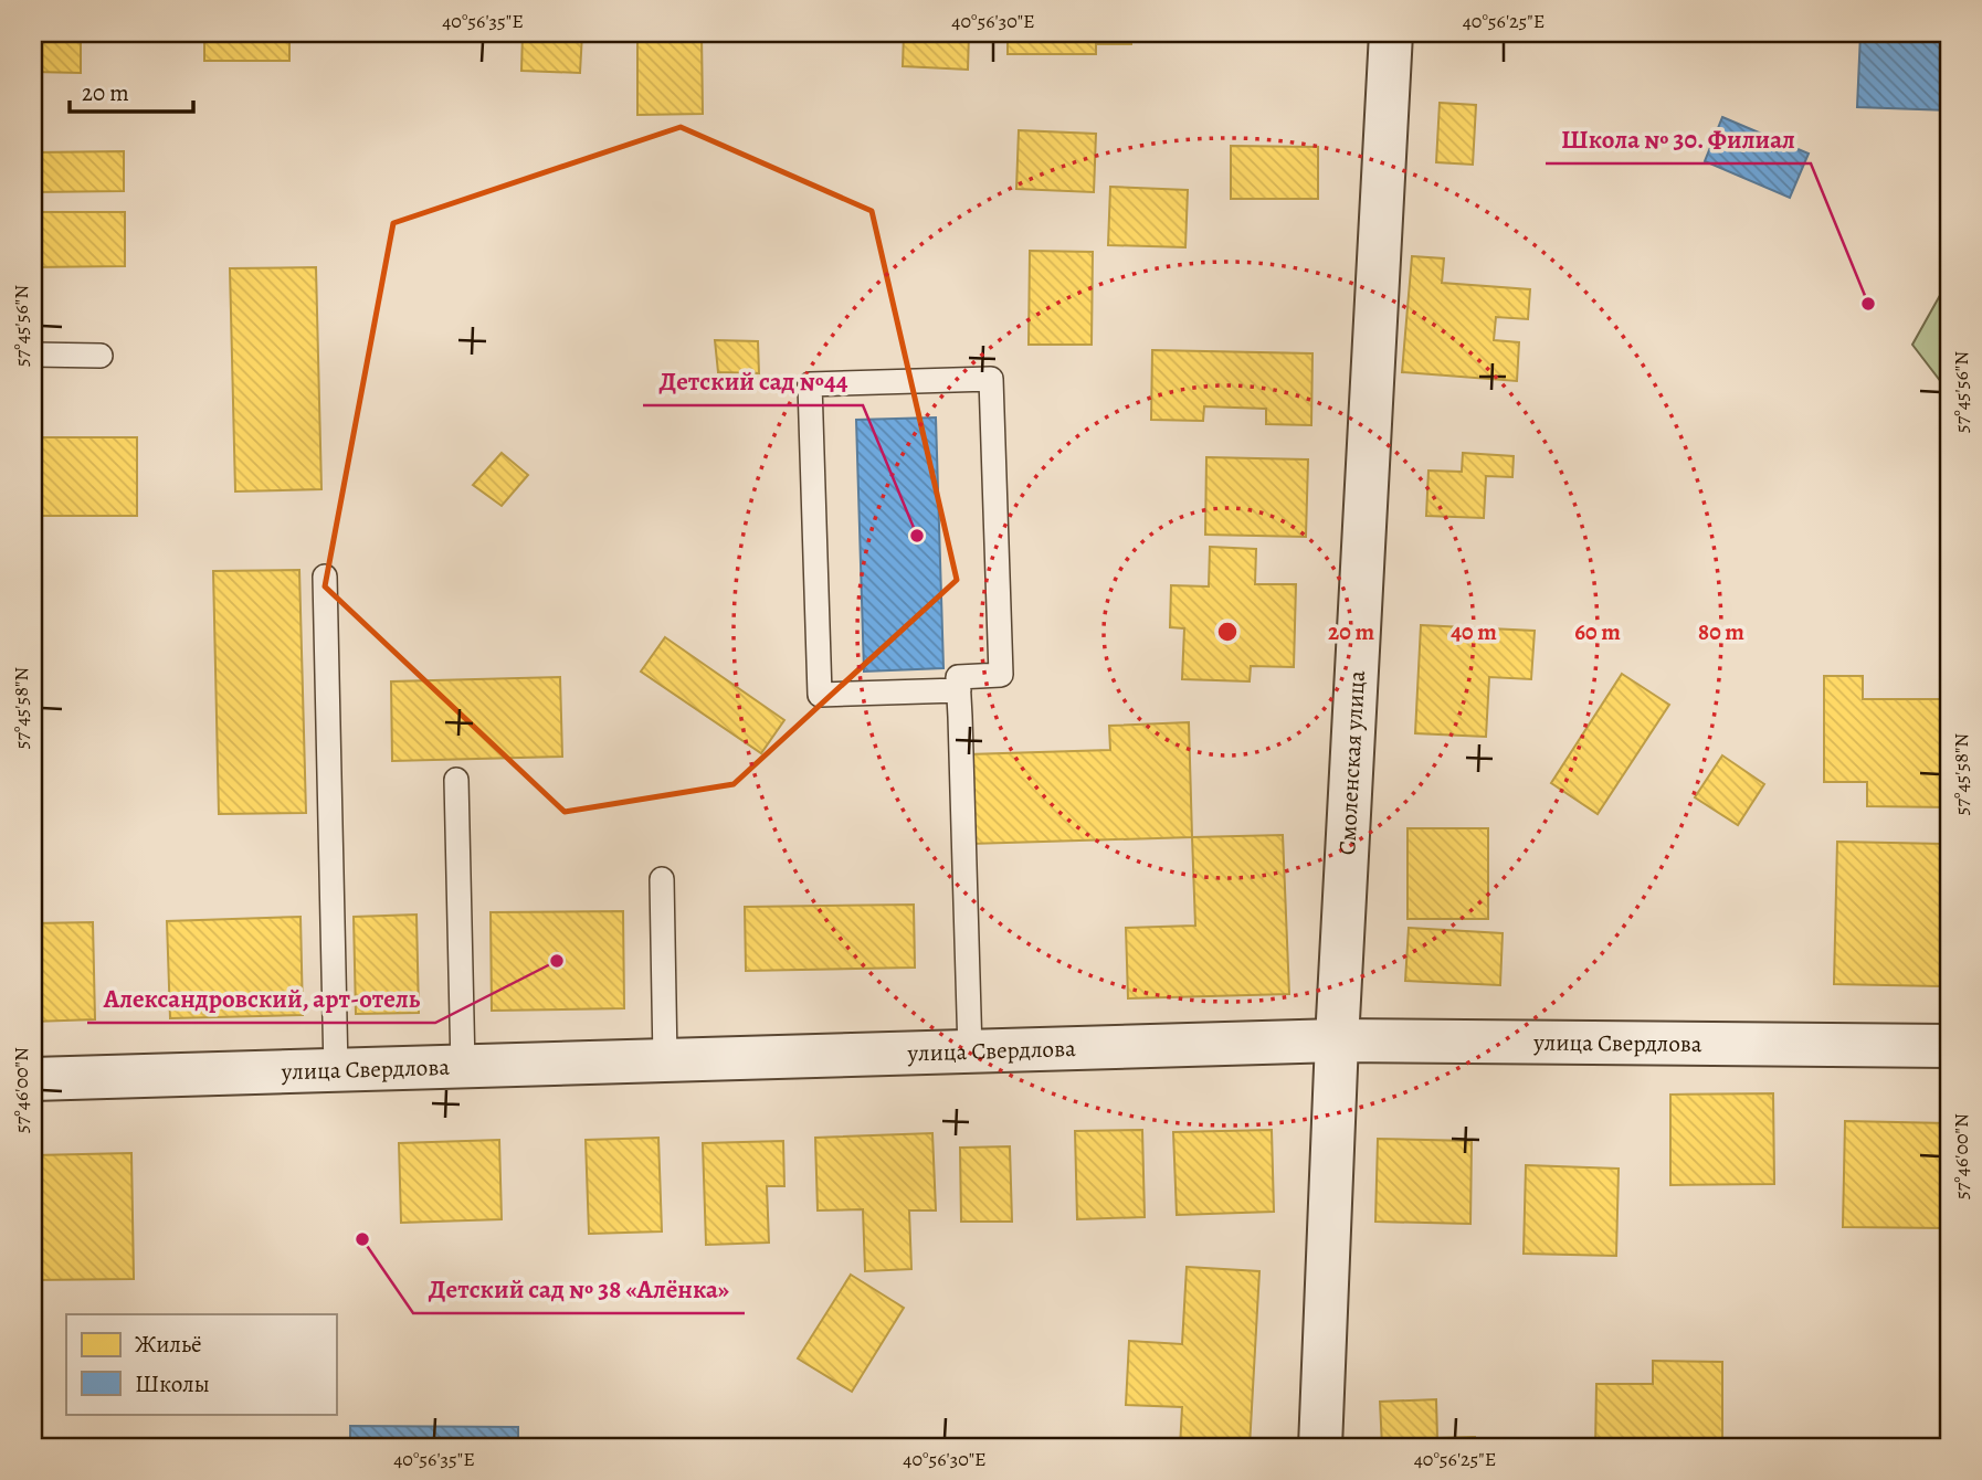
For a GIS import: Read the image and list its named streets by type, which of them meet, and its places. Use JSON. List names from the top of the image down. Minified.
{"streets":{"street":["Смоленская улица","улица Свердлова"]},"crossings":[["Смоленская улица","улица Свердлова"]],"places":["Школа № 30. Филиал","Детский сад №44","Александровский, арт-отель","Детский сад № 38 «Алёнка»"],"legend":["Жильё","Школы"],"scale_bar":"20 m","coordinates":["40°56'35\"E","40°56'30\"E","40°56'25\"E","57°45'56\"N","57°45'58\"N","57°46'00\"N"],"rings":["20 m","40 m","60 m","80 m"]}
